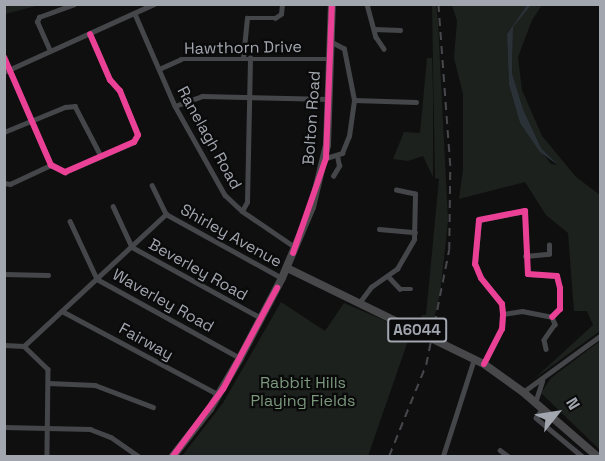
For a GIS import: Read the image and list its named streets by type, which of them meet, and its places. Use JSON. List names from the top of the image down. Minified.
{"streets":{"main road":["Bolton Road","A6044"],"street":["Hawthorn Drive","Ranelagh Road","Shirley Avenue","Beverley Road","Waverley Road","Fairway"]},"crossings":[["Hawthorn Drive","Bolton Road"],["Hawthorn Drive","Ranelagh Road"],["Bolton Road","Ranelagh Road"],["Bolton Road","Shirley Avenue"],["Bolton Road","Beverley Road"],["Bolton Road","Waverley Road"],["Bolton Road","A6044"],["Bolton Road","Fairway"]],"parks":["Rabbit Hills Playing Fields"],"north":"top right"}
